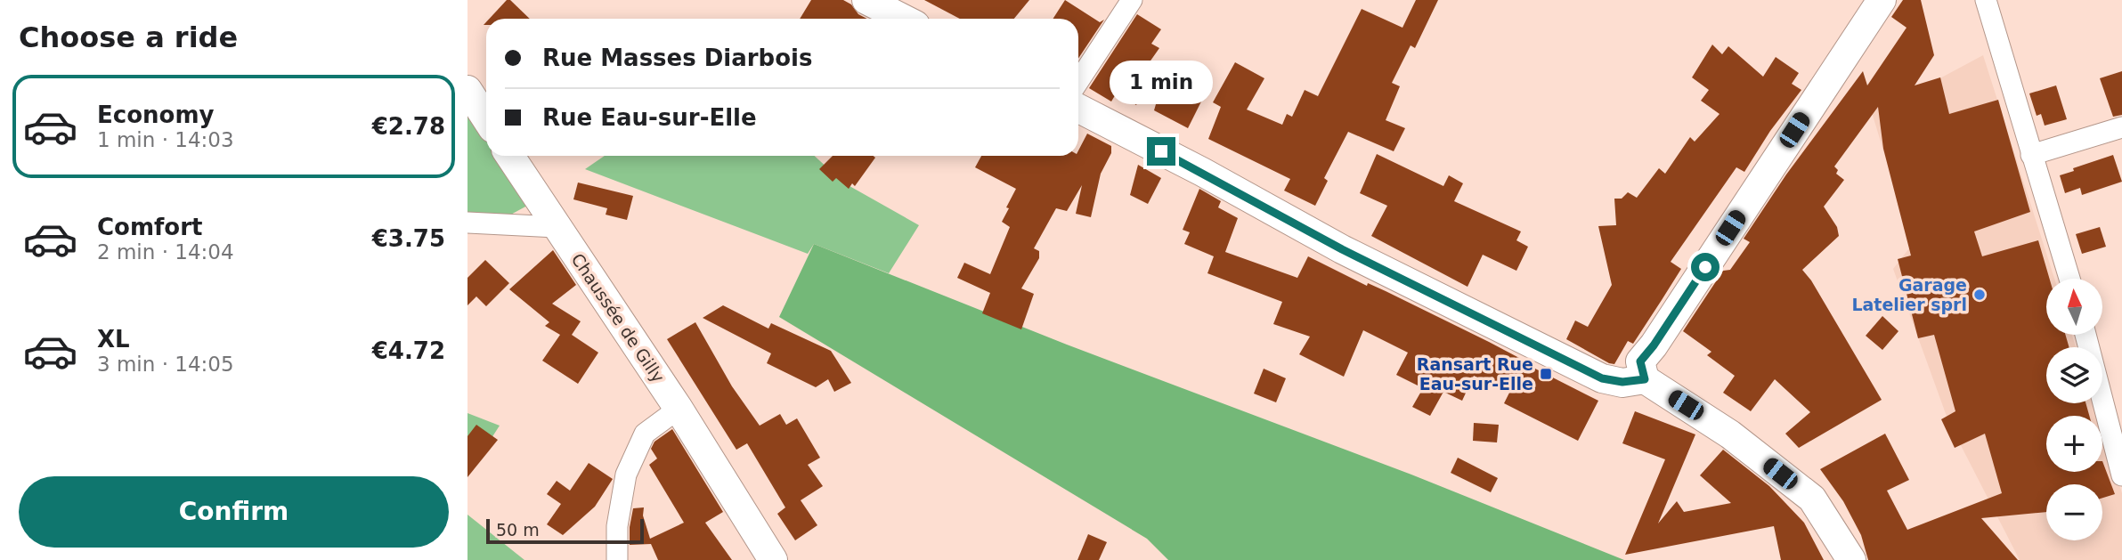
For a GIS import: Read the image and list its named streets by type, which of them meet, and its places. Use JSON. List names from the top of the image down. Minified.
{"streets":{"street":["Chaussée de Gilly"]},"places":{"other":["Garage Latelier sprl"],"transit":["Ransart Rue Eau-sur-Elle"]},"scale_bar":"50 m","north":"top","page":{"heading":"Choose a ride","banner":["Rue Masses Diarbois","Rue Eau-sur-Elle"],"bubble":"1 min","list":[{"name":"Economy","note":"1 min · 14:03","value":"€2.78"},{"name":"Comfort","note":"2 min · 14:04","value":"€3.75"},{"name":"XL","note":"3 min · 14:05","value":"€4.72"}],"map_buttons":["+","−"],"buttons":"Confirm","scale":"50 m"}}
